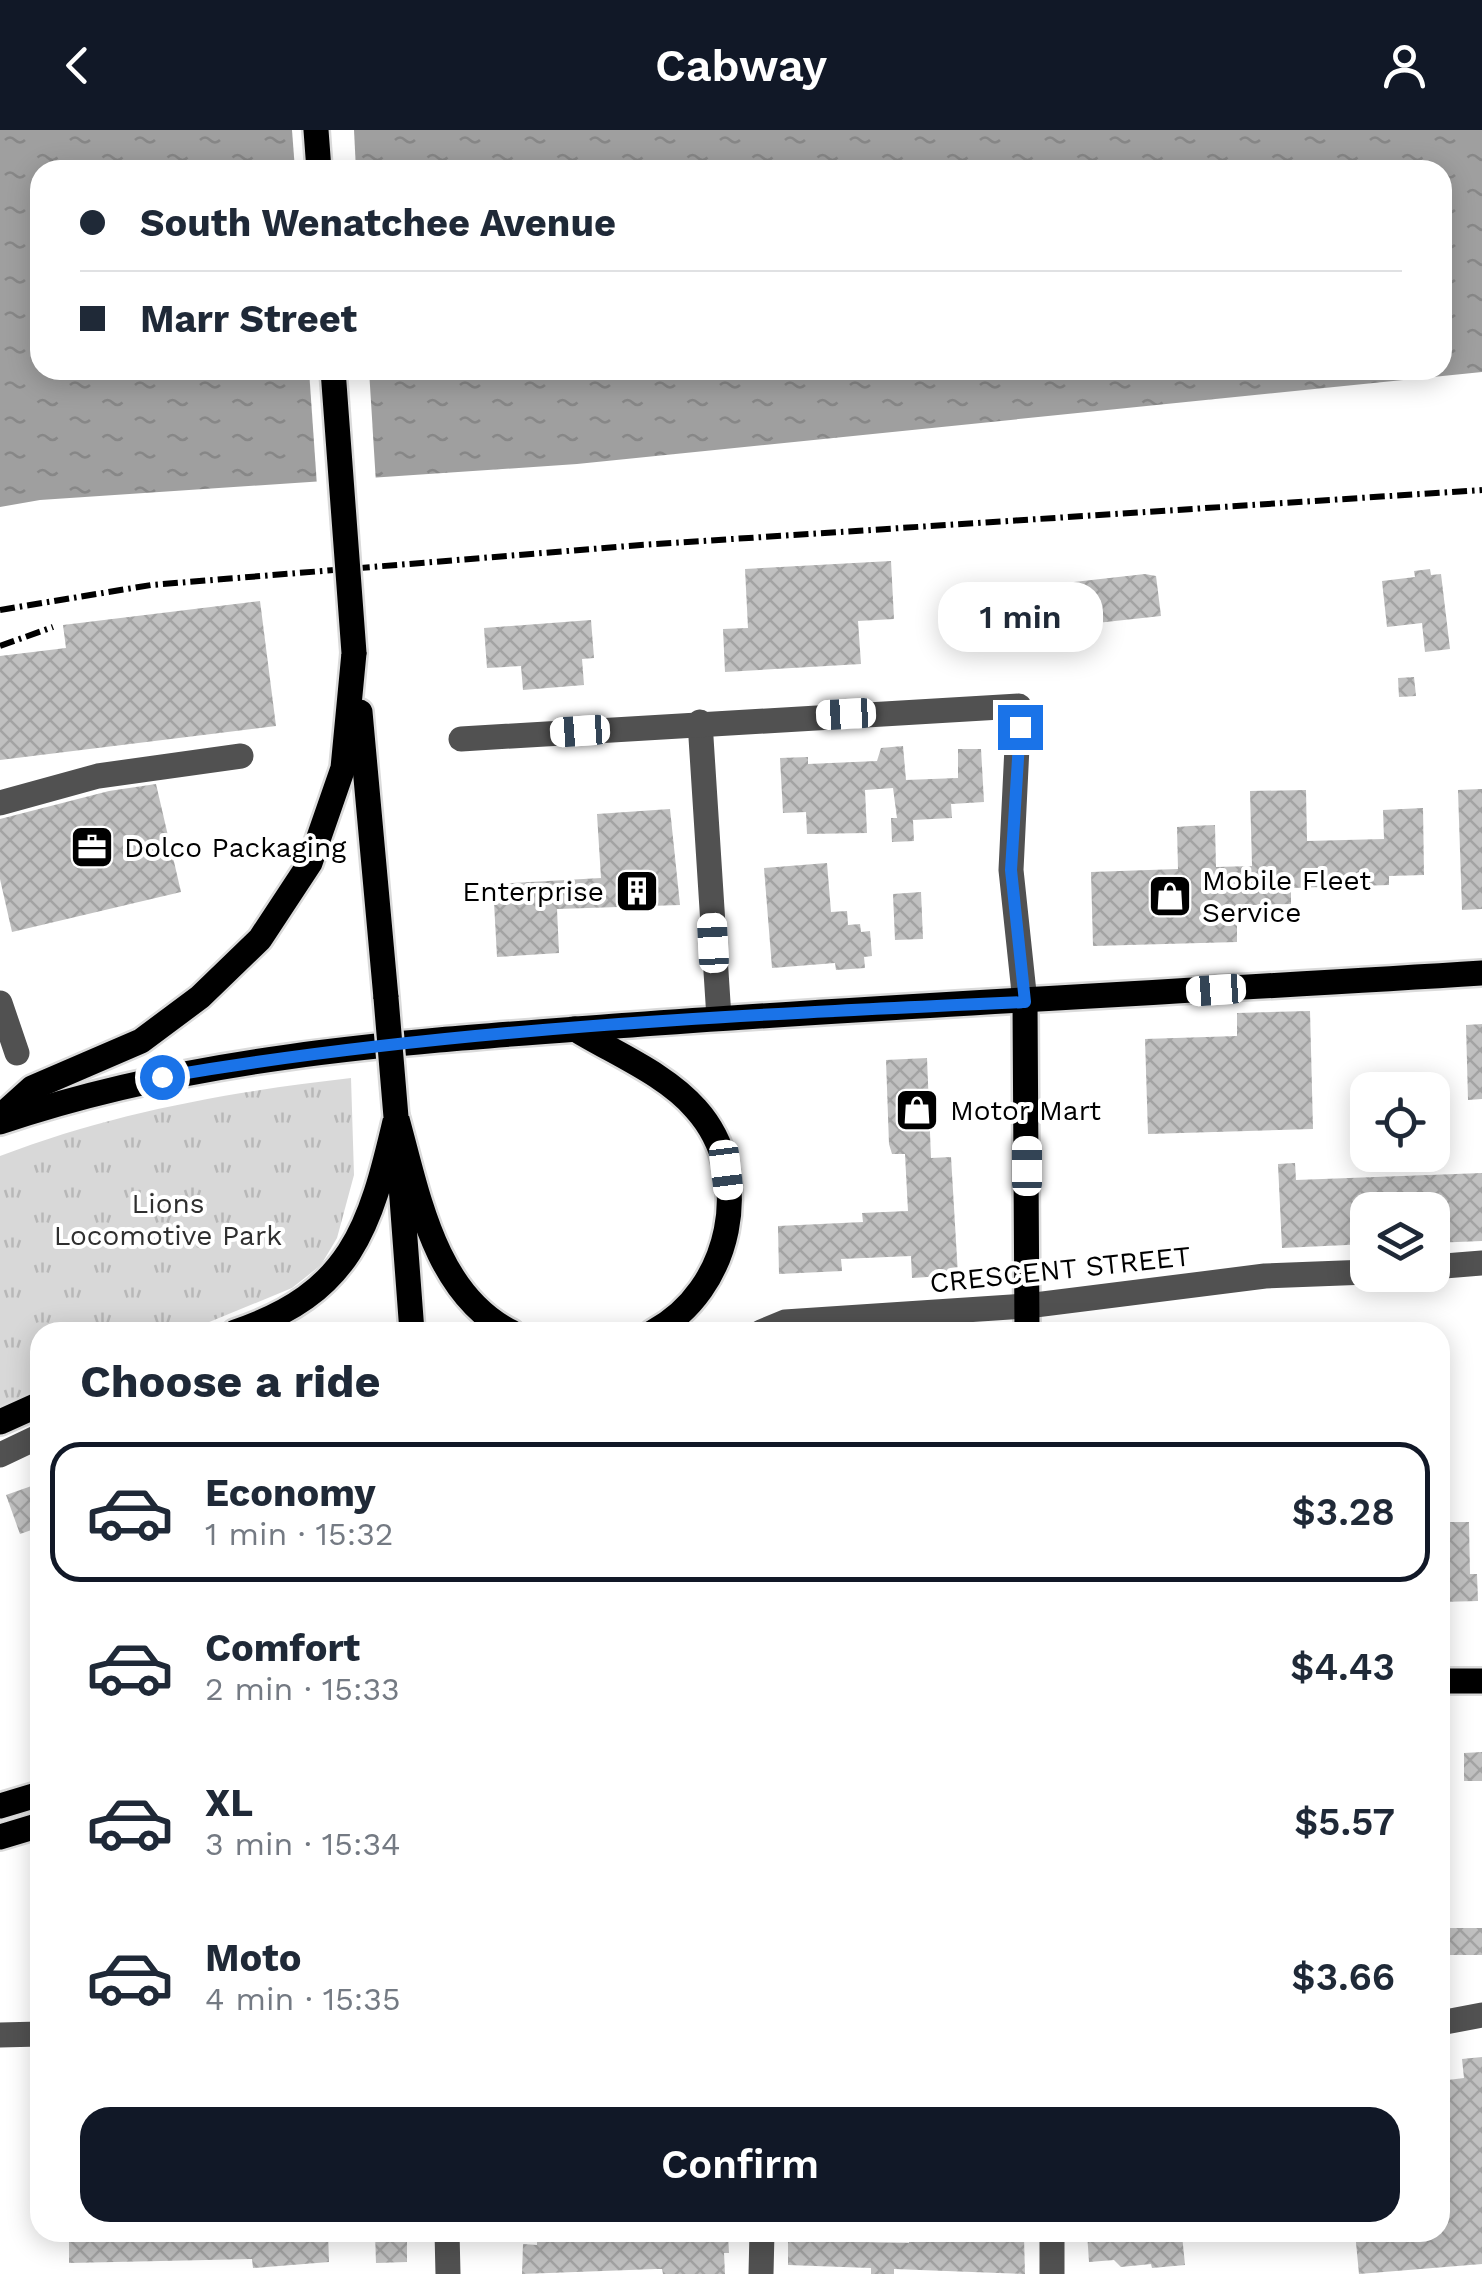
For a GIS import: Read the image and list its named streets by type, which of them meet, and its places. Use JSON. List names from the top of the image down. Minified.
{"streets":{"street":["CRESCENT STREET"]},"parks":["Lions Locomotive Park"],"places":{"office":["Dolco Packaging"],"building":["Enterprise"],"shop":["Mobile Fleet Service","Motor Mart"]},"page":{"header":"Cabway","banner":["South Wenatchee Avenue","Marr Street"],"bubble":"1 min","heading":"Choose a ride","list":[{"name":"Economy","note":"1 min · 15:32","value":"$3.28"},{"name":"Comfort","note":"2 min · 15:33","value":"$4.43"},{"name":"XL","note":"3 min · 15:34","value":"$5.57"},{"name":"Moto","note":"4 min · 15:35","value":"$3.66"}],"buttons":"Confirm"}}
